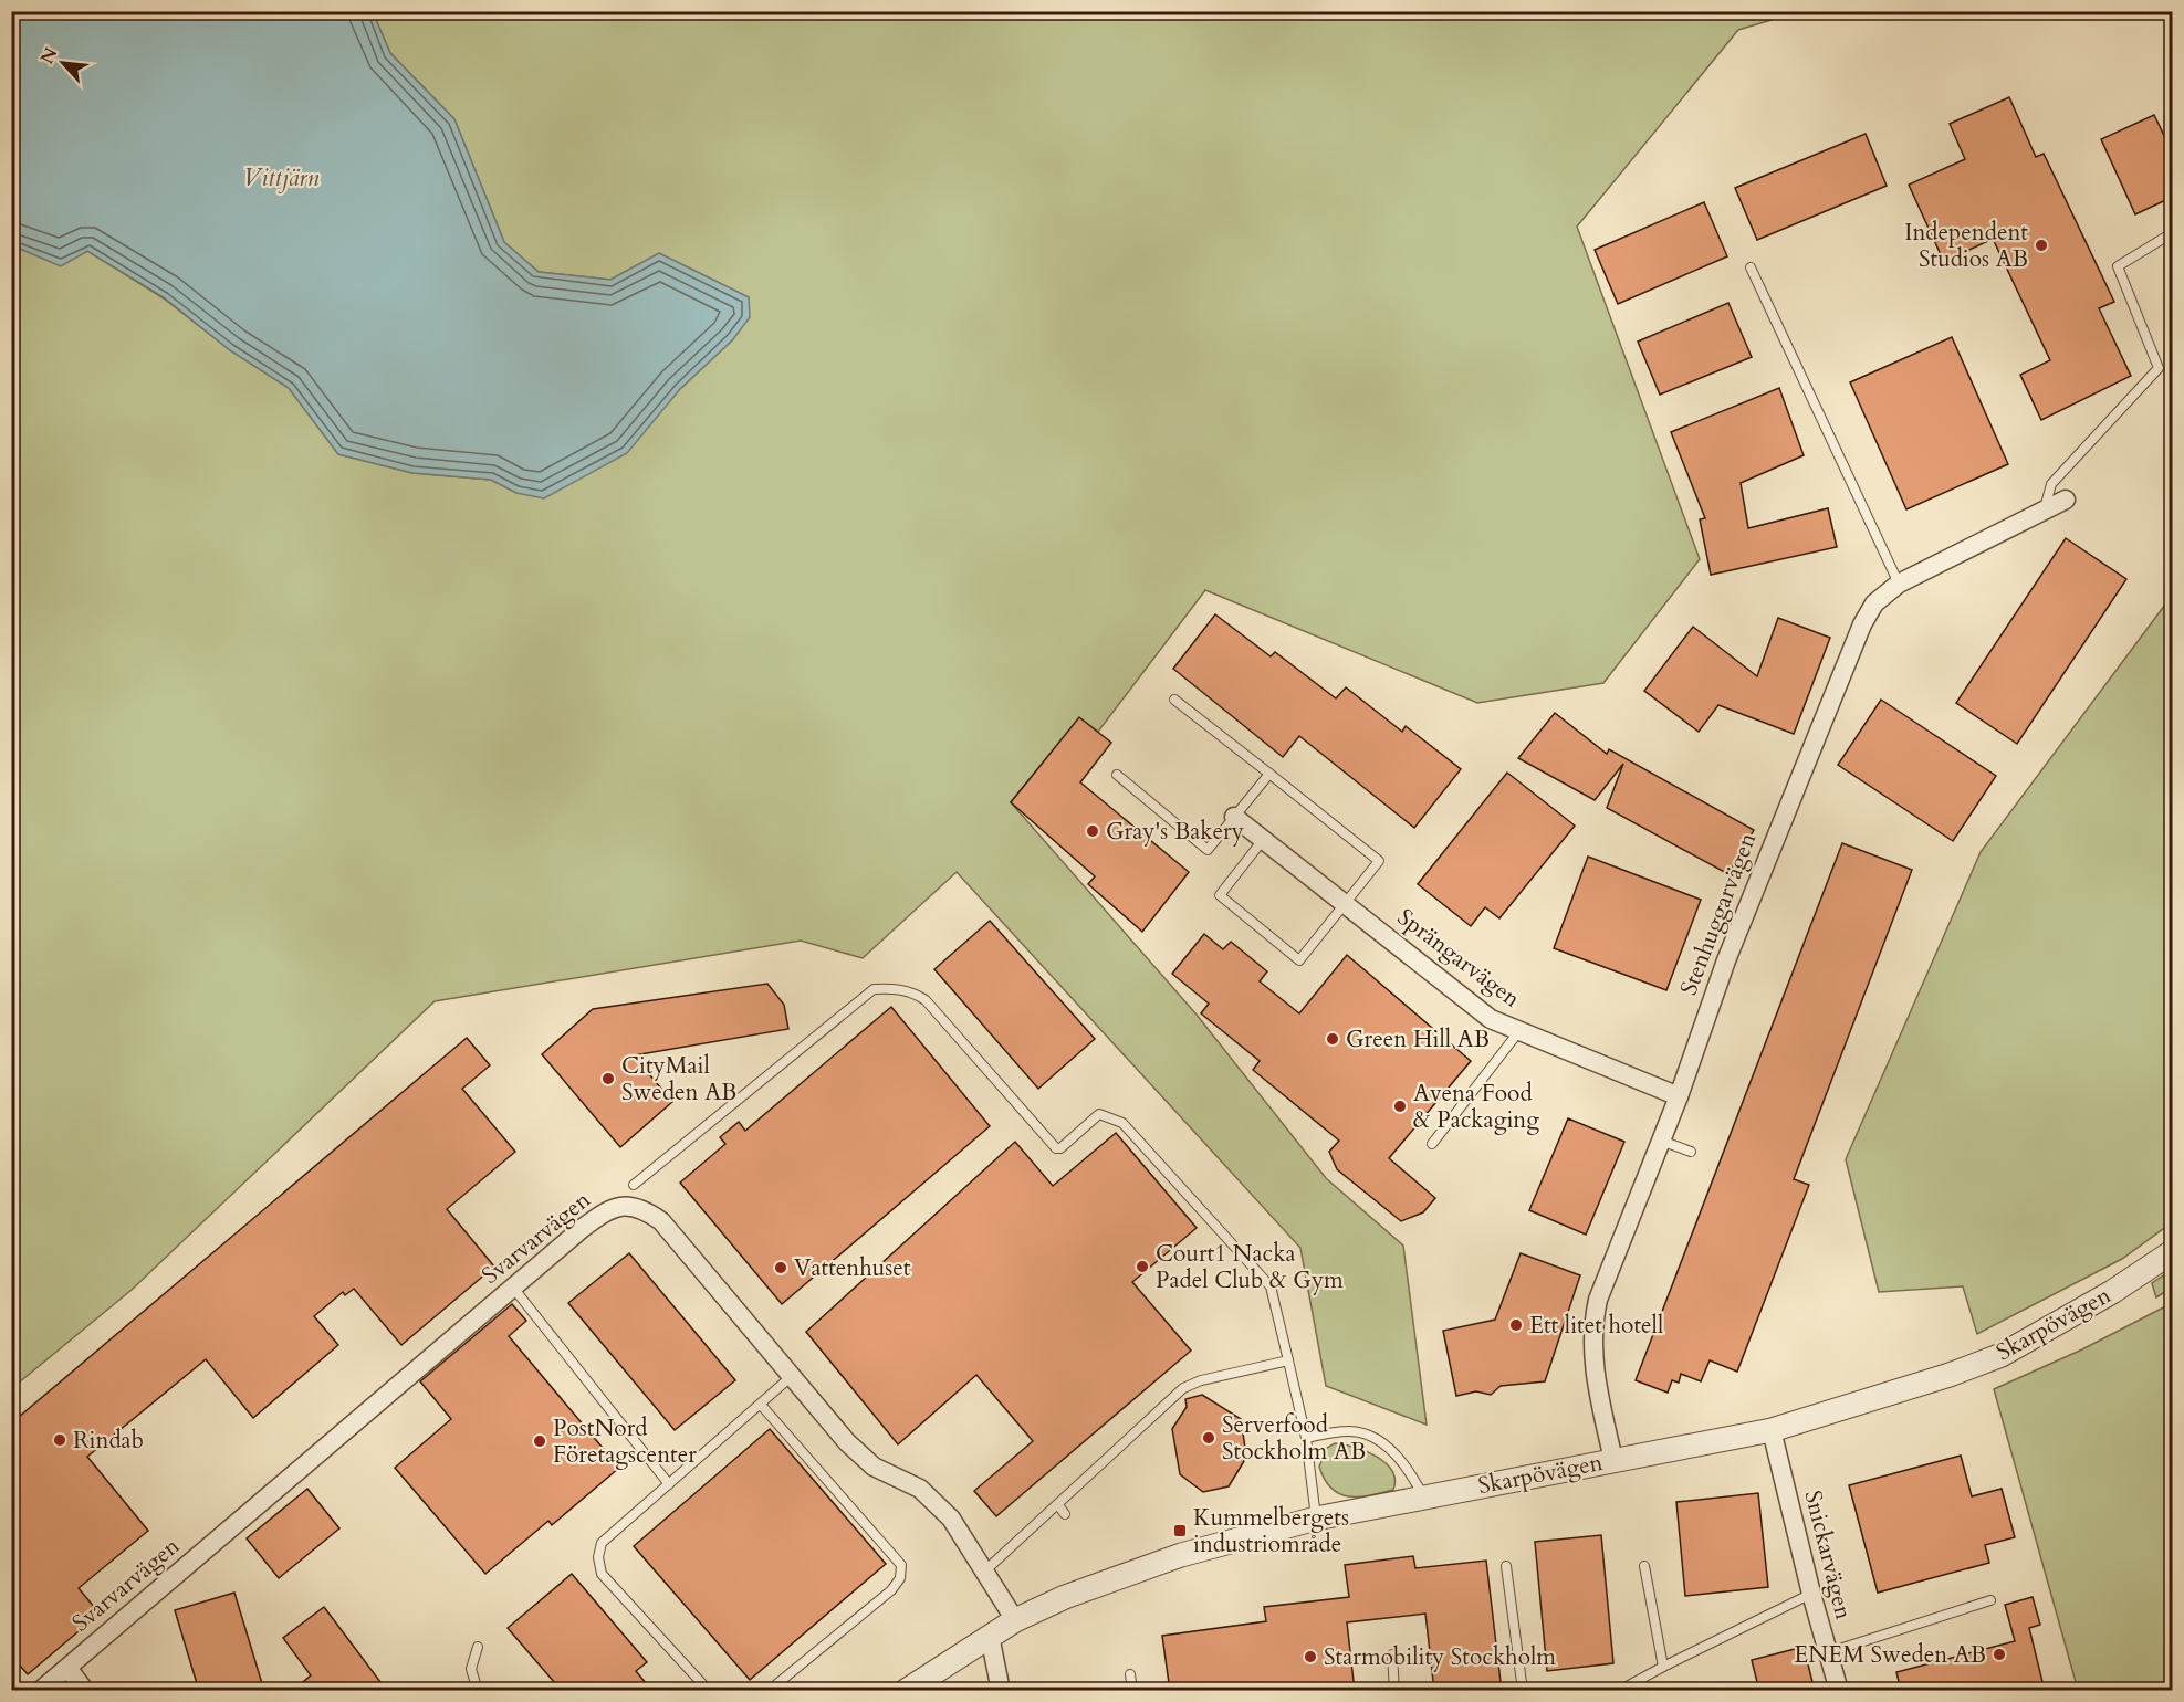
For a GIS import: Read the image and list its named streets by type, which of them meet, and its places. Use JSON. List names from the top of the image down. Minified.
{"streets":{"street":["Stenhuggarvägen","Sprängarvägen","Svarvarvägen","Skarpövägen","Snickarvägen"]},"crossings":[["Stenhuggarvägen","Sprängarvägen"],["Stenhuggarvägen","Skarpövägen"],["Svarvarvägen","Skarpövägen"],["Skarpövägen","Snickarvägen"]],"water":["Vittjärn"],"places":{"other":["Independent Studios AB","Gray's Bakery","Green Hill AB","CityMail Sweden AB","Avena Food & Packaging","Court1 Nacka Padel Club & Gym","Vattenhuset","Ett litet hotell","Serverfood Stockholm AB","Rindab","PostNord Företagscenter","ENEM Sweden AB","Starmobility Stockholm"],"transit":["Kummelbergets industriområde"]},"north":"top left"}
